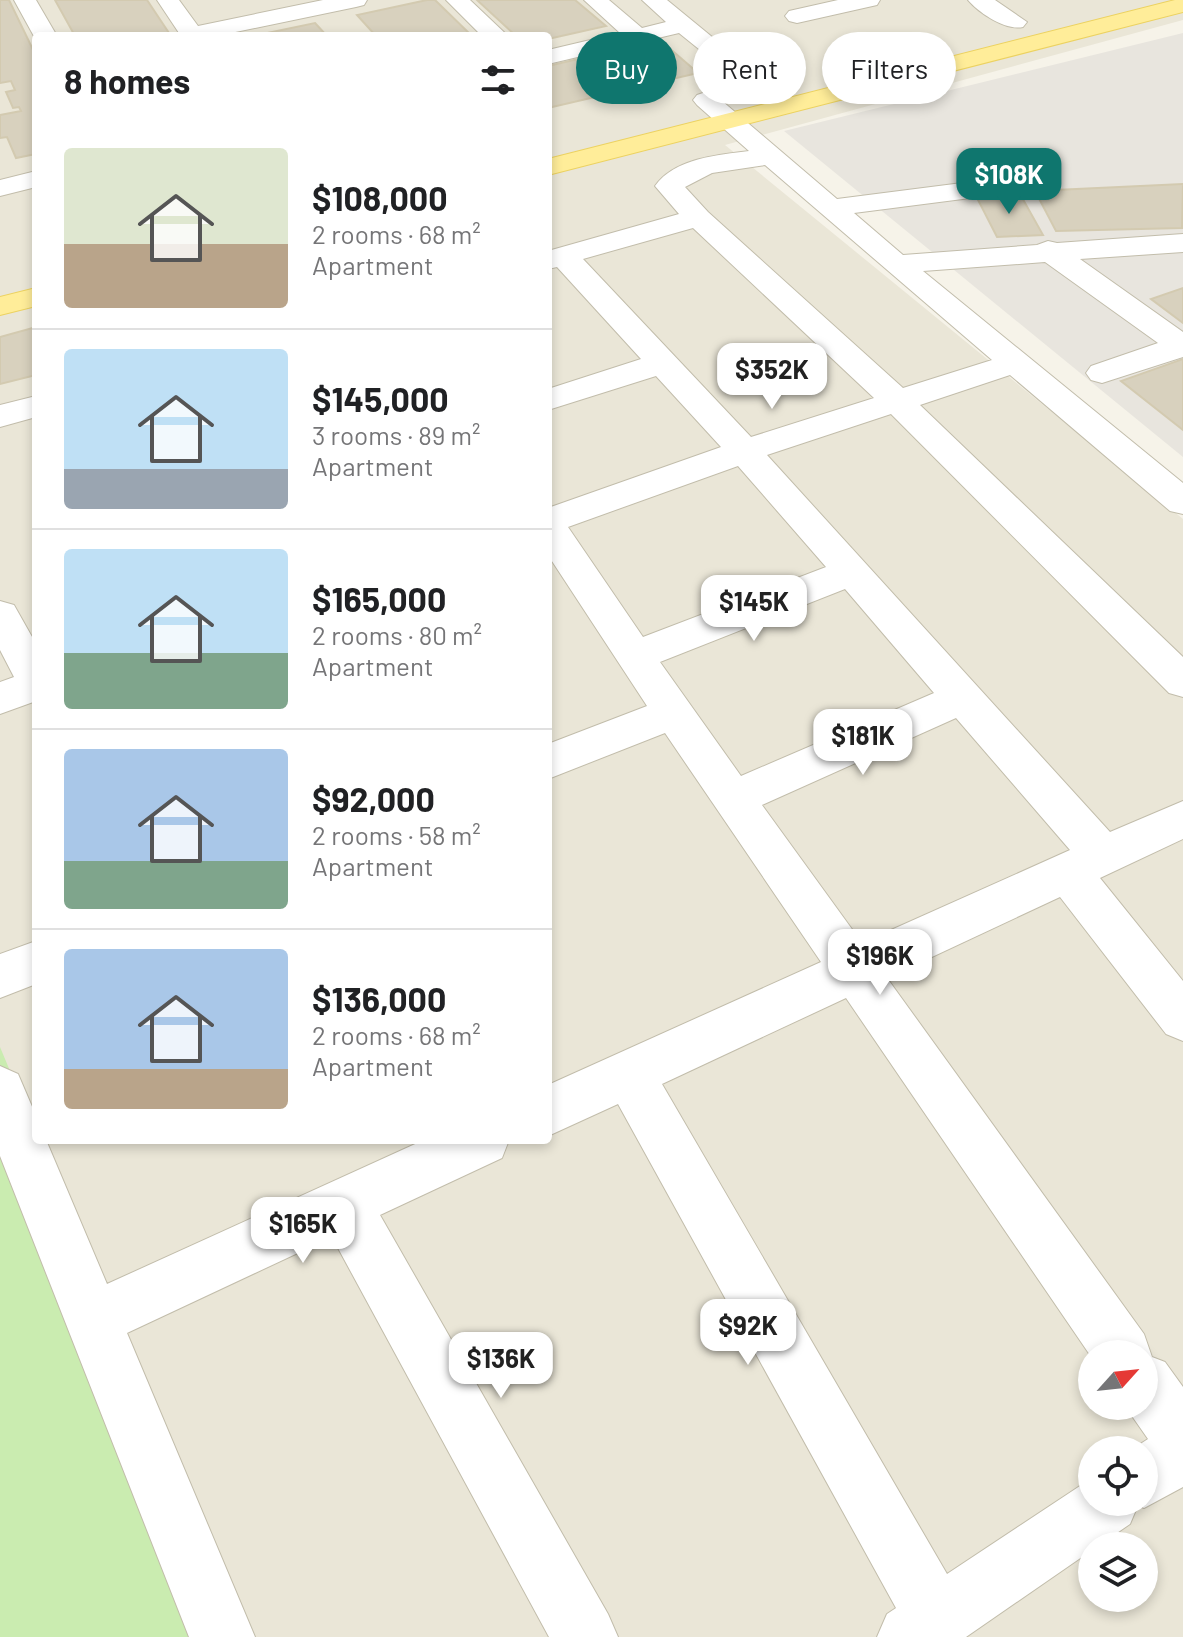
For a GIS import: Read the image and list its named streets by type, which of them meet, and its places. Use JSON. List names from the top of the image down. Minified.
{"north":"top right","page":{"chip":["Buy","Rent","Filters"],"heading":"8 homes","list":[{"name":"$108,000","note":"2 rooms · 68 m² · Apartment"},{"name":"$145,000","note":"3 rooms · 89 m² · Apartment"},{"name":"$165,000","note":"2 rooms · 80 m² · Apartment"},{"name":"$92,000","note":"2 rooms · 58 m² · Apartment"},{"name":"$136,000","note":"2 rooms · 68 m² · Apartment"}],"price":["$108K","$352K","$145K","$181K","$196K","$165K","$92K","$136K"]}}
